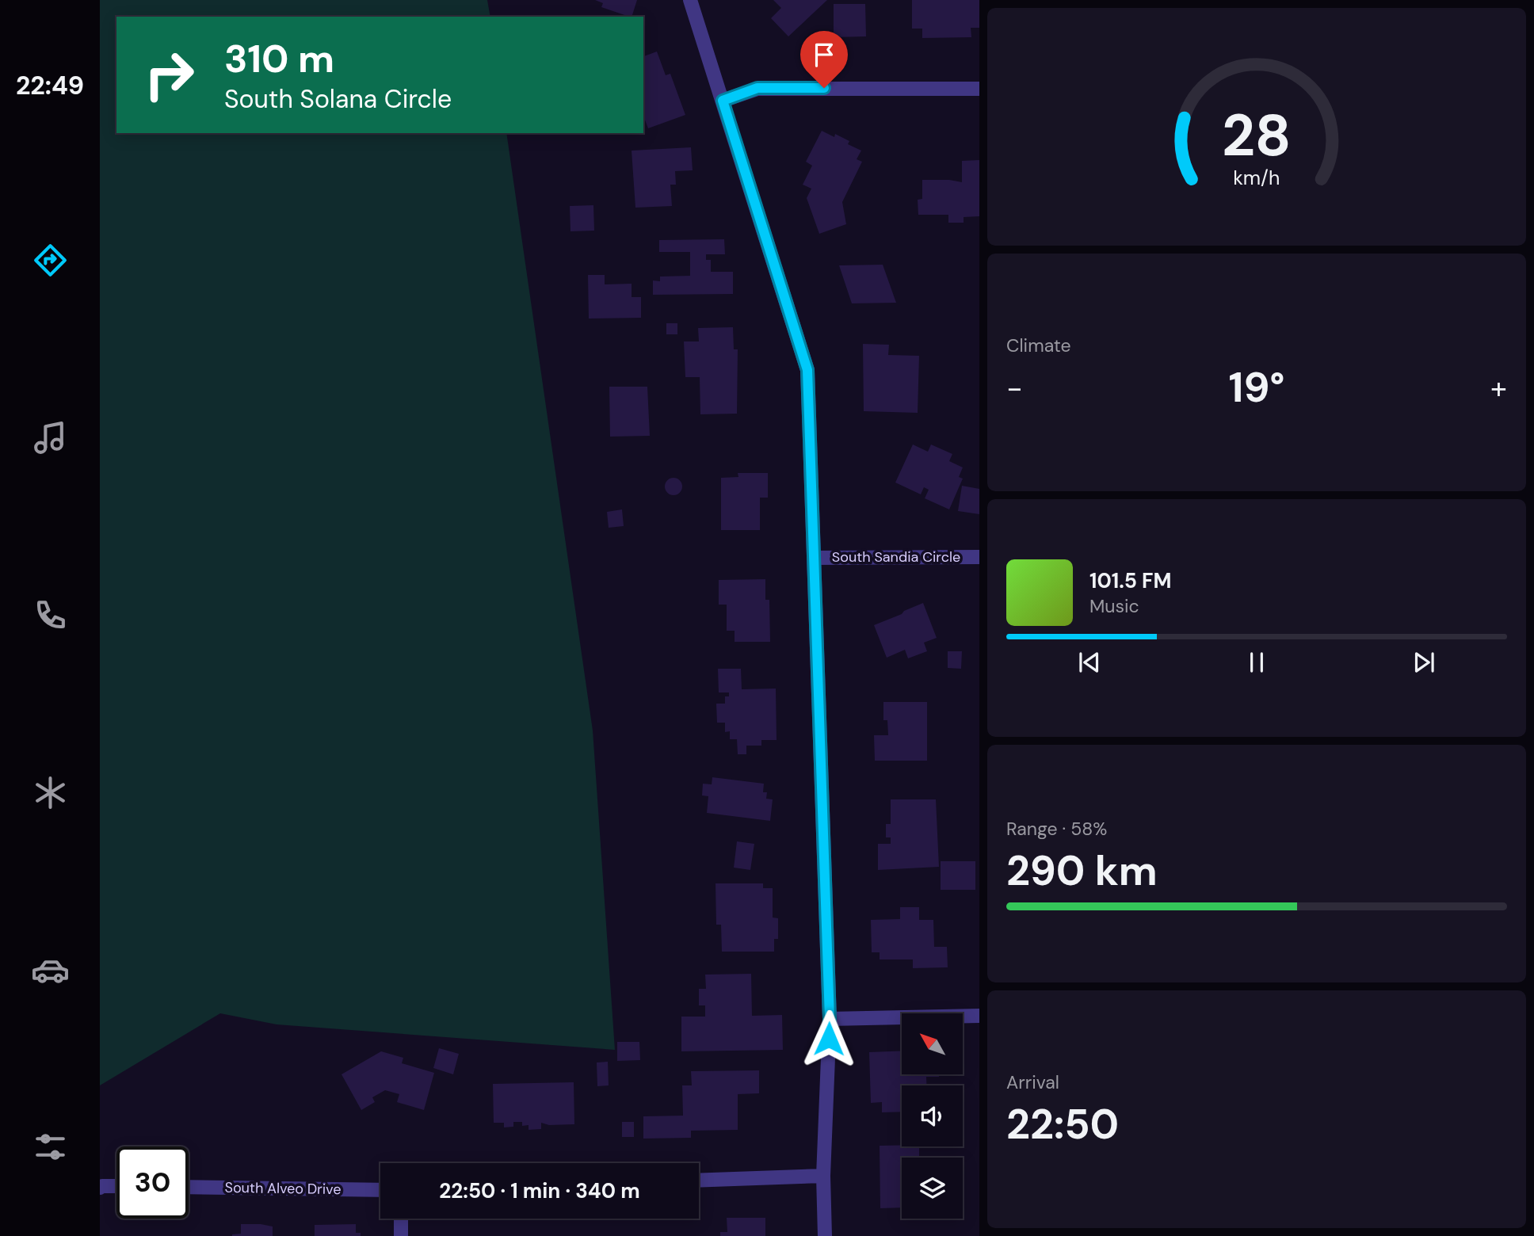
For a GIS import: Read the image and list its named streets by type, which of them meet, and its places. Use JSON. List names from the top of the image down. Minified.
{"streets":{"street":["South Sandia Circle","South Alveo Drive"]},"north":"top left","page":{"tabs":"22:49","turn":["310 m","South Solana Circle"],"tile":["Climate",["Range · 58%","290 km"],["Arrival","22:50"]],"heat":["−","19°","+"],"song":["101.5 FM","Music"],"limit":"30","trip":"22:50 · 1 min · 340 m","gauge":["28","km/h"]}}
